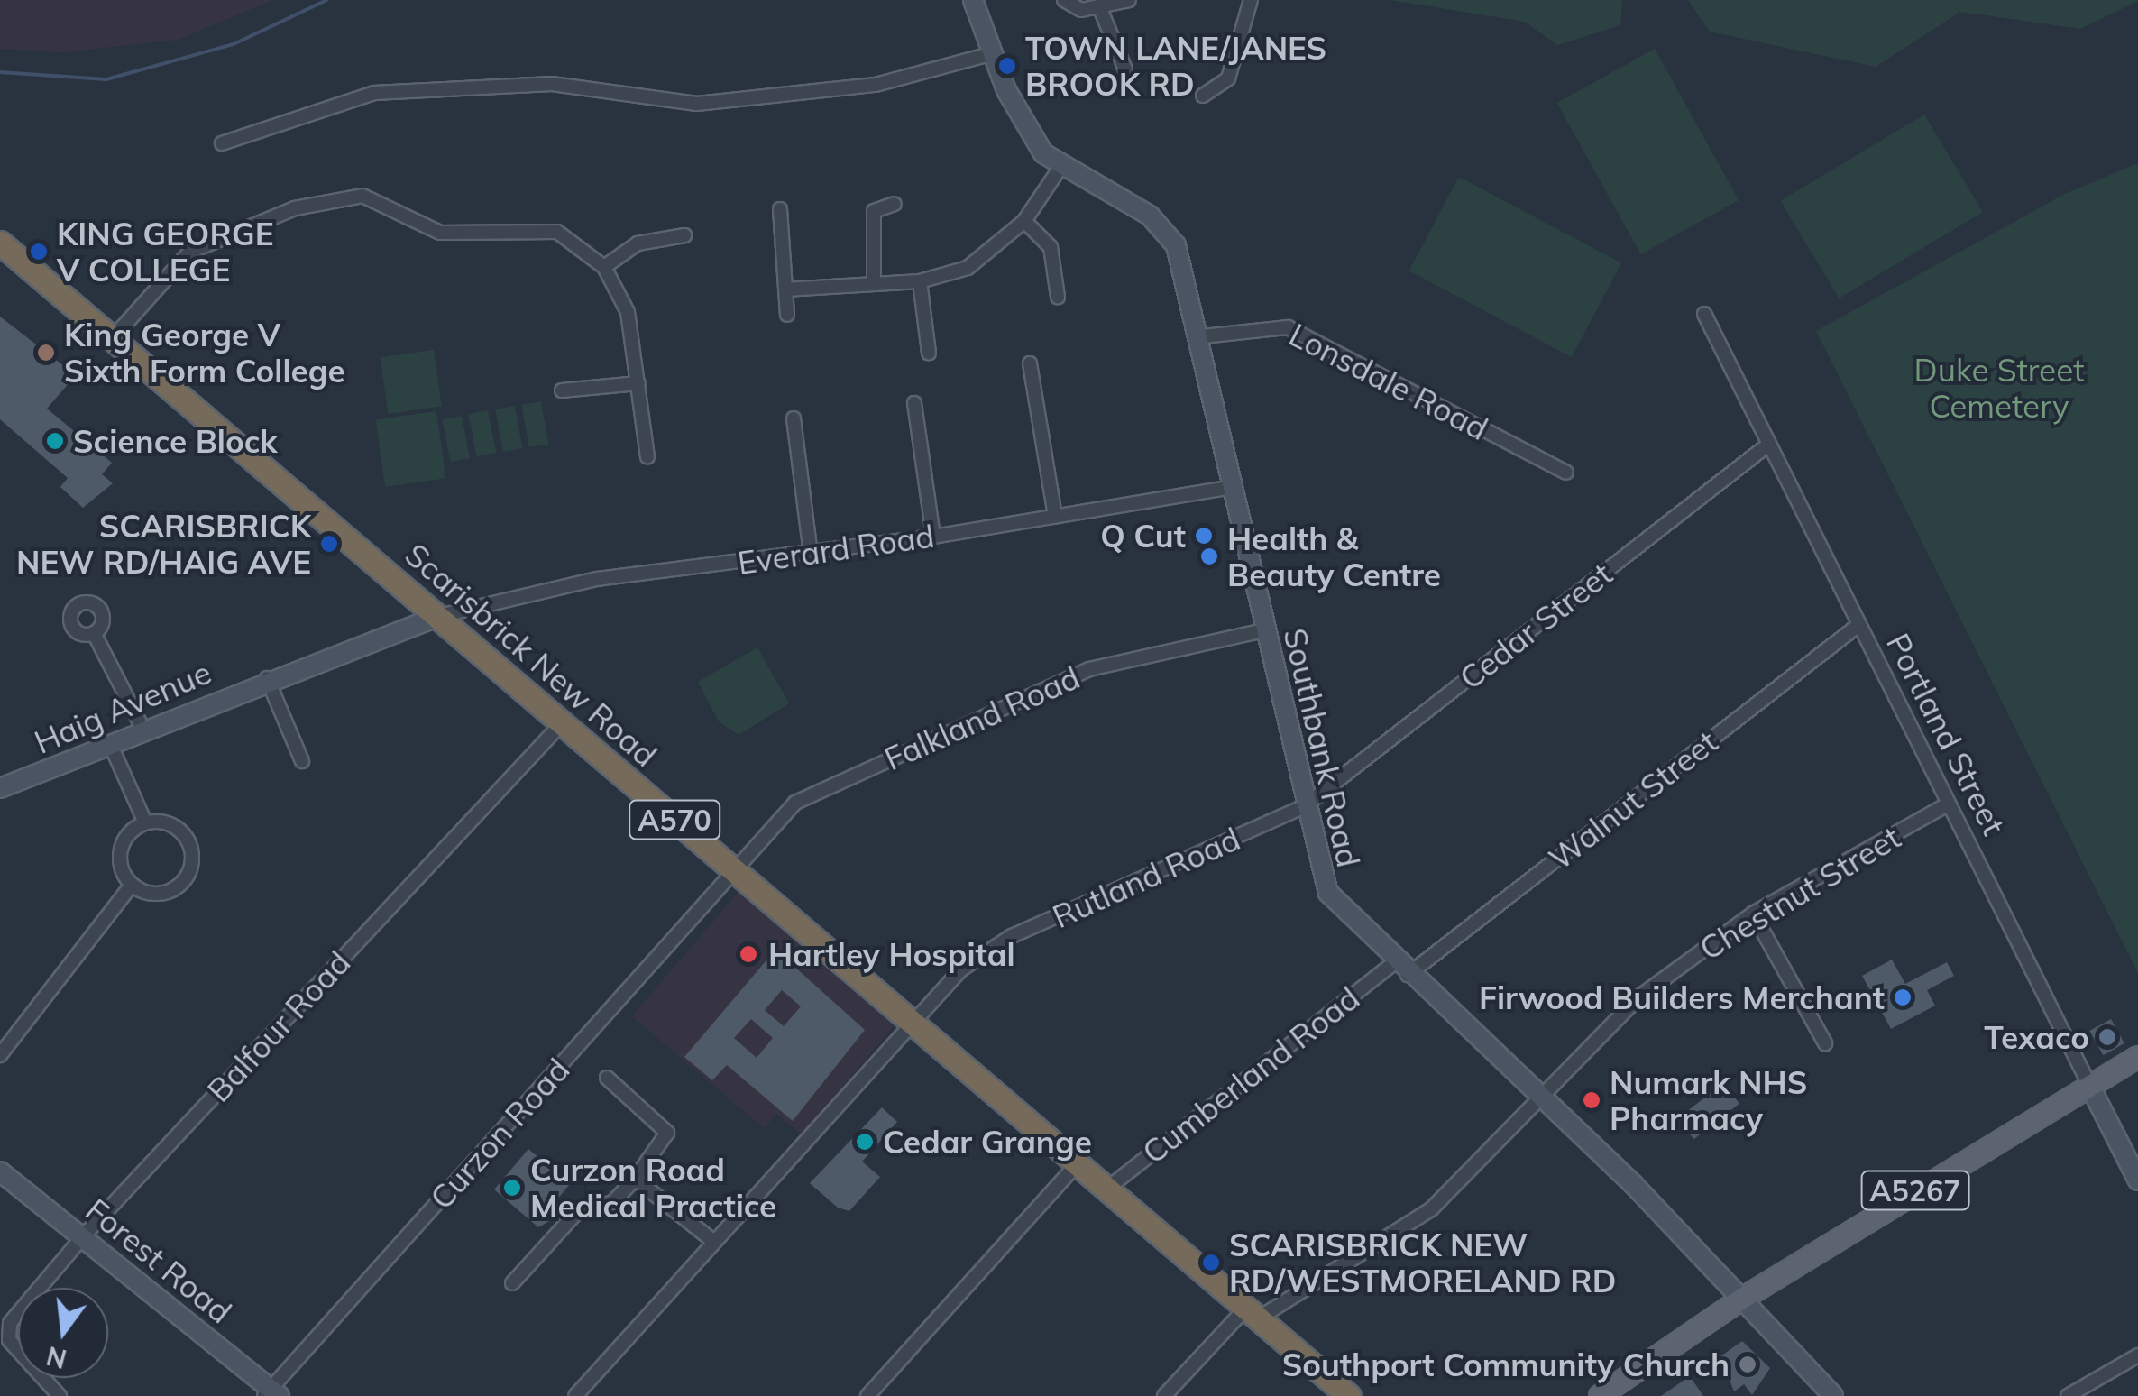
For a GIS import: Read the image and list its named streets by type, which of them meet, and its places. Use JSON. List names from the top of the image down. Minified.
{"streets":{"highway":["Scarisbrick New Road","A570"],"main road":["A5267"],"street":["Lonsdale Road","Everard Road","Cedar Street","Haig Avenue","Falkland Road","Portland Street","Southbank Road","Walnut Street","Rutland Road","Chestnut Street","Balfour Road","Cumberland Road","Curzon Road","Forest Road"]},"crossings":[["Lonsdale Road","Southbank Road"],["Everard Road","Scarisbrick New Road"],["Everard Road","Haig Avenue"],["Everard Road","Southbank Road"],["Cedar Street","Portland Street"],["Cedar Street","Southbank Road"],["Cedar Street","Rutland Road"],["Scarisbrick New Road","Haig Avenue"],["Scarisbrick New Road","Falkland Road"],["Scarisbrick New Road","Rutland Road"],["Scarisbrick New Road","Chestnut Street"],["Scarisbrick New Road","Balfour Road"],["Scarisbrick New Road","Cumberland Road"],["Scarisbrick New Road","Curzon Road"],["Falkland Road","Southbank Road"],["Falkland Road","Curzon Road"],["Portland Street","Walnut Street"],["Portland Street","Chestnut Street"],["Portland Street","A5267"],["Southbank Road","Walnut Street"],["Southbank Road","Rutland Road"],["Southbank Road","Chestnut Street"],["Southbank Road","Cumberland Road"],["Southbank Road","A5267"],["Walnut Street","Cumberland Road"],["Balfour Road","Forest Road"],["Curzon Road","Forest Road"]],"parks":["Duke Street Cemetery"],"places":["TOWN LANE/JANES BROOK RD","KING GEORGE V COLLEGE","King George V Sixth Form College","Science Block","Q Cut","SCARISBRICK NEW RD/HAIG AVE","Health & Beauty Centre","Hartley Hospital","Firwood Builders Merchant","Texaco","Numark NHS Pharmacy","Cedar Grange","Curzon Road Medical Practice","SCARISBRICK NEW RD/WESTMORELAND RD","Southport Community Church"],"north":"bottom"}
